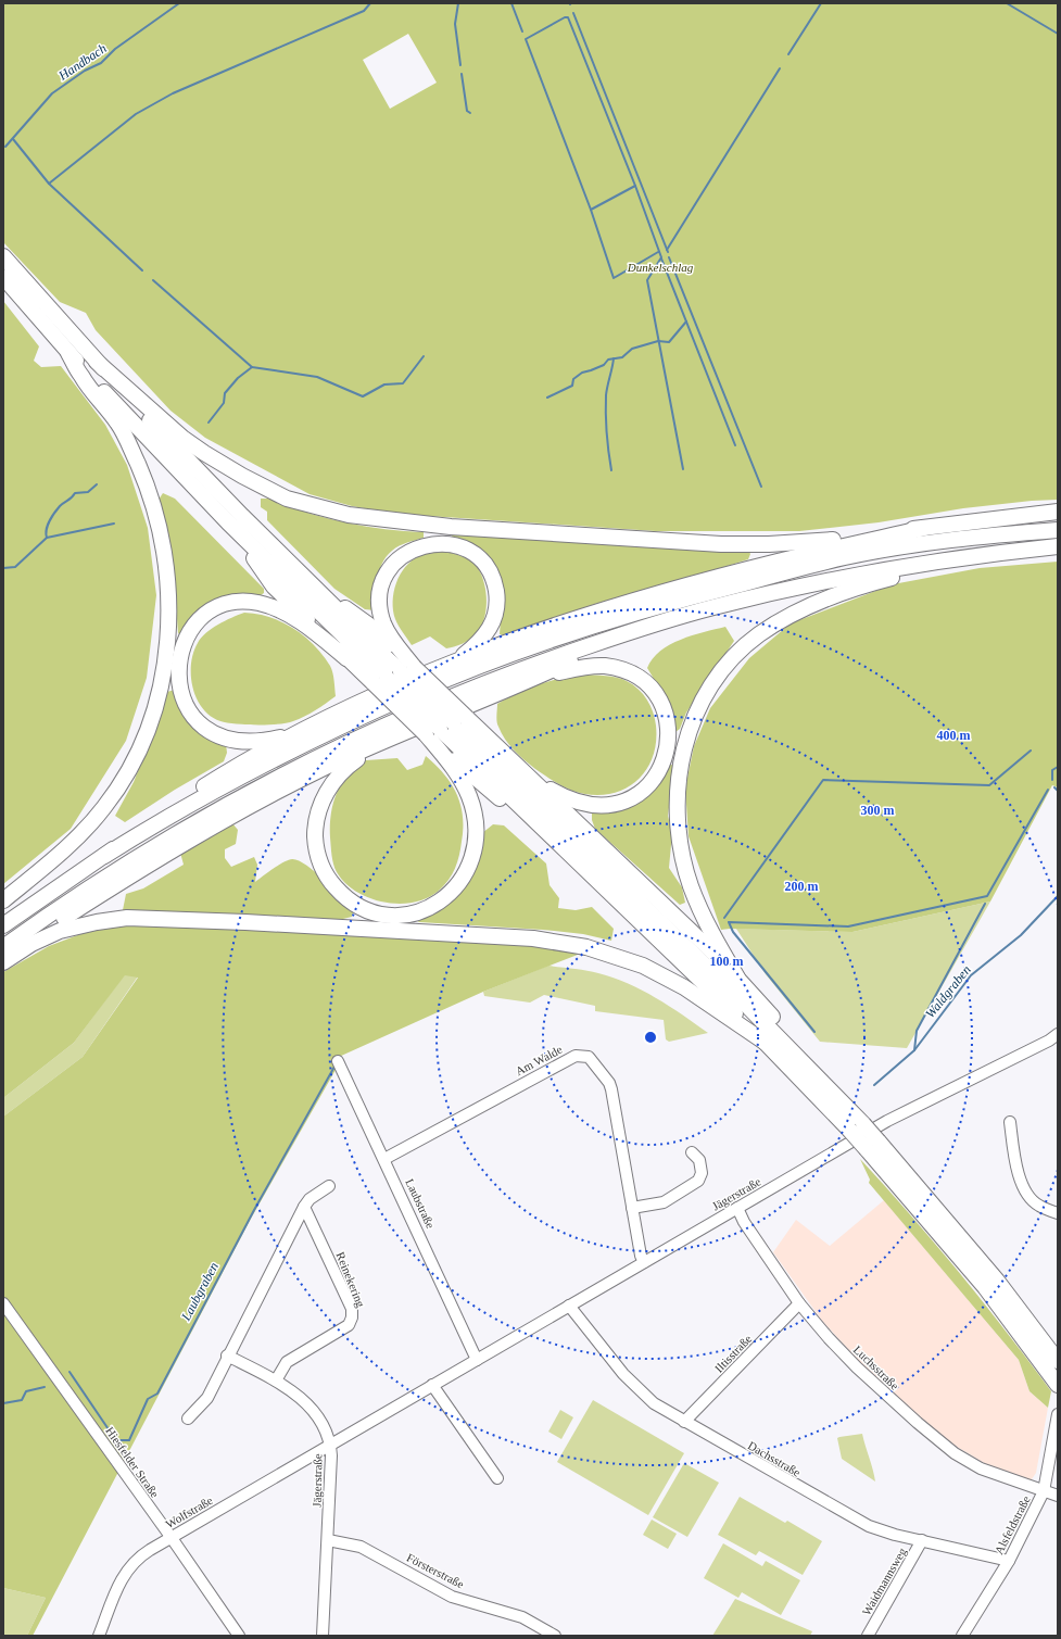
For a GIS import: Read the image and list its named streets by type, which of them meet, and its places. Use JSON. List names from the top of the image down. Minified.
{"streets":{"street":["Am Walde","Jägerstraße","Laubstraße","Reinekering","Iltisstraße","Luchsstraße","Dachsstraße","Hiesfelder Straße","Wolfstraße","Alsfeldstraße","Försterstraße","Waidmannsweg"]},"crossings":[["Am Walde","Jägerstraße"],["Am Walde","Laubstraße"],["Jägerstraße","Laubstraße"],["Jägerstraße","Luchsstraße"],["Jägerstraße","Dachsstraße"],["Jägerstraße","Wolfstraße"],["Jägerstraße","Försterstraße"],["Iltisstraße","Luchsstraße"],["Iltisstraße","Dachsstraße"],["Luchsstraße","Alsfeldstraße"],["Dachsstraße","Alsfeldstraße"],["Dachsstraße","Waidmannsweg"],["Hiesfelder Straße","Wolfstraße"]],"water":["Handbach","Waldgraben","Laubgraben"],"parks":["Dunkelschlag"],"rings":["400 m","300 m","200 m","100 m"]}
